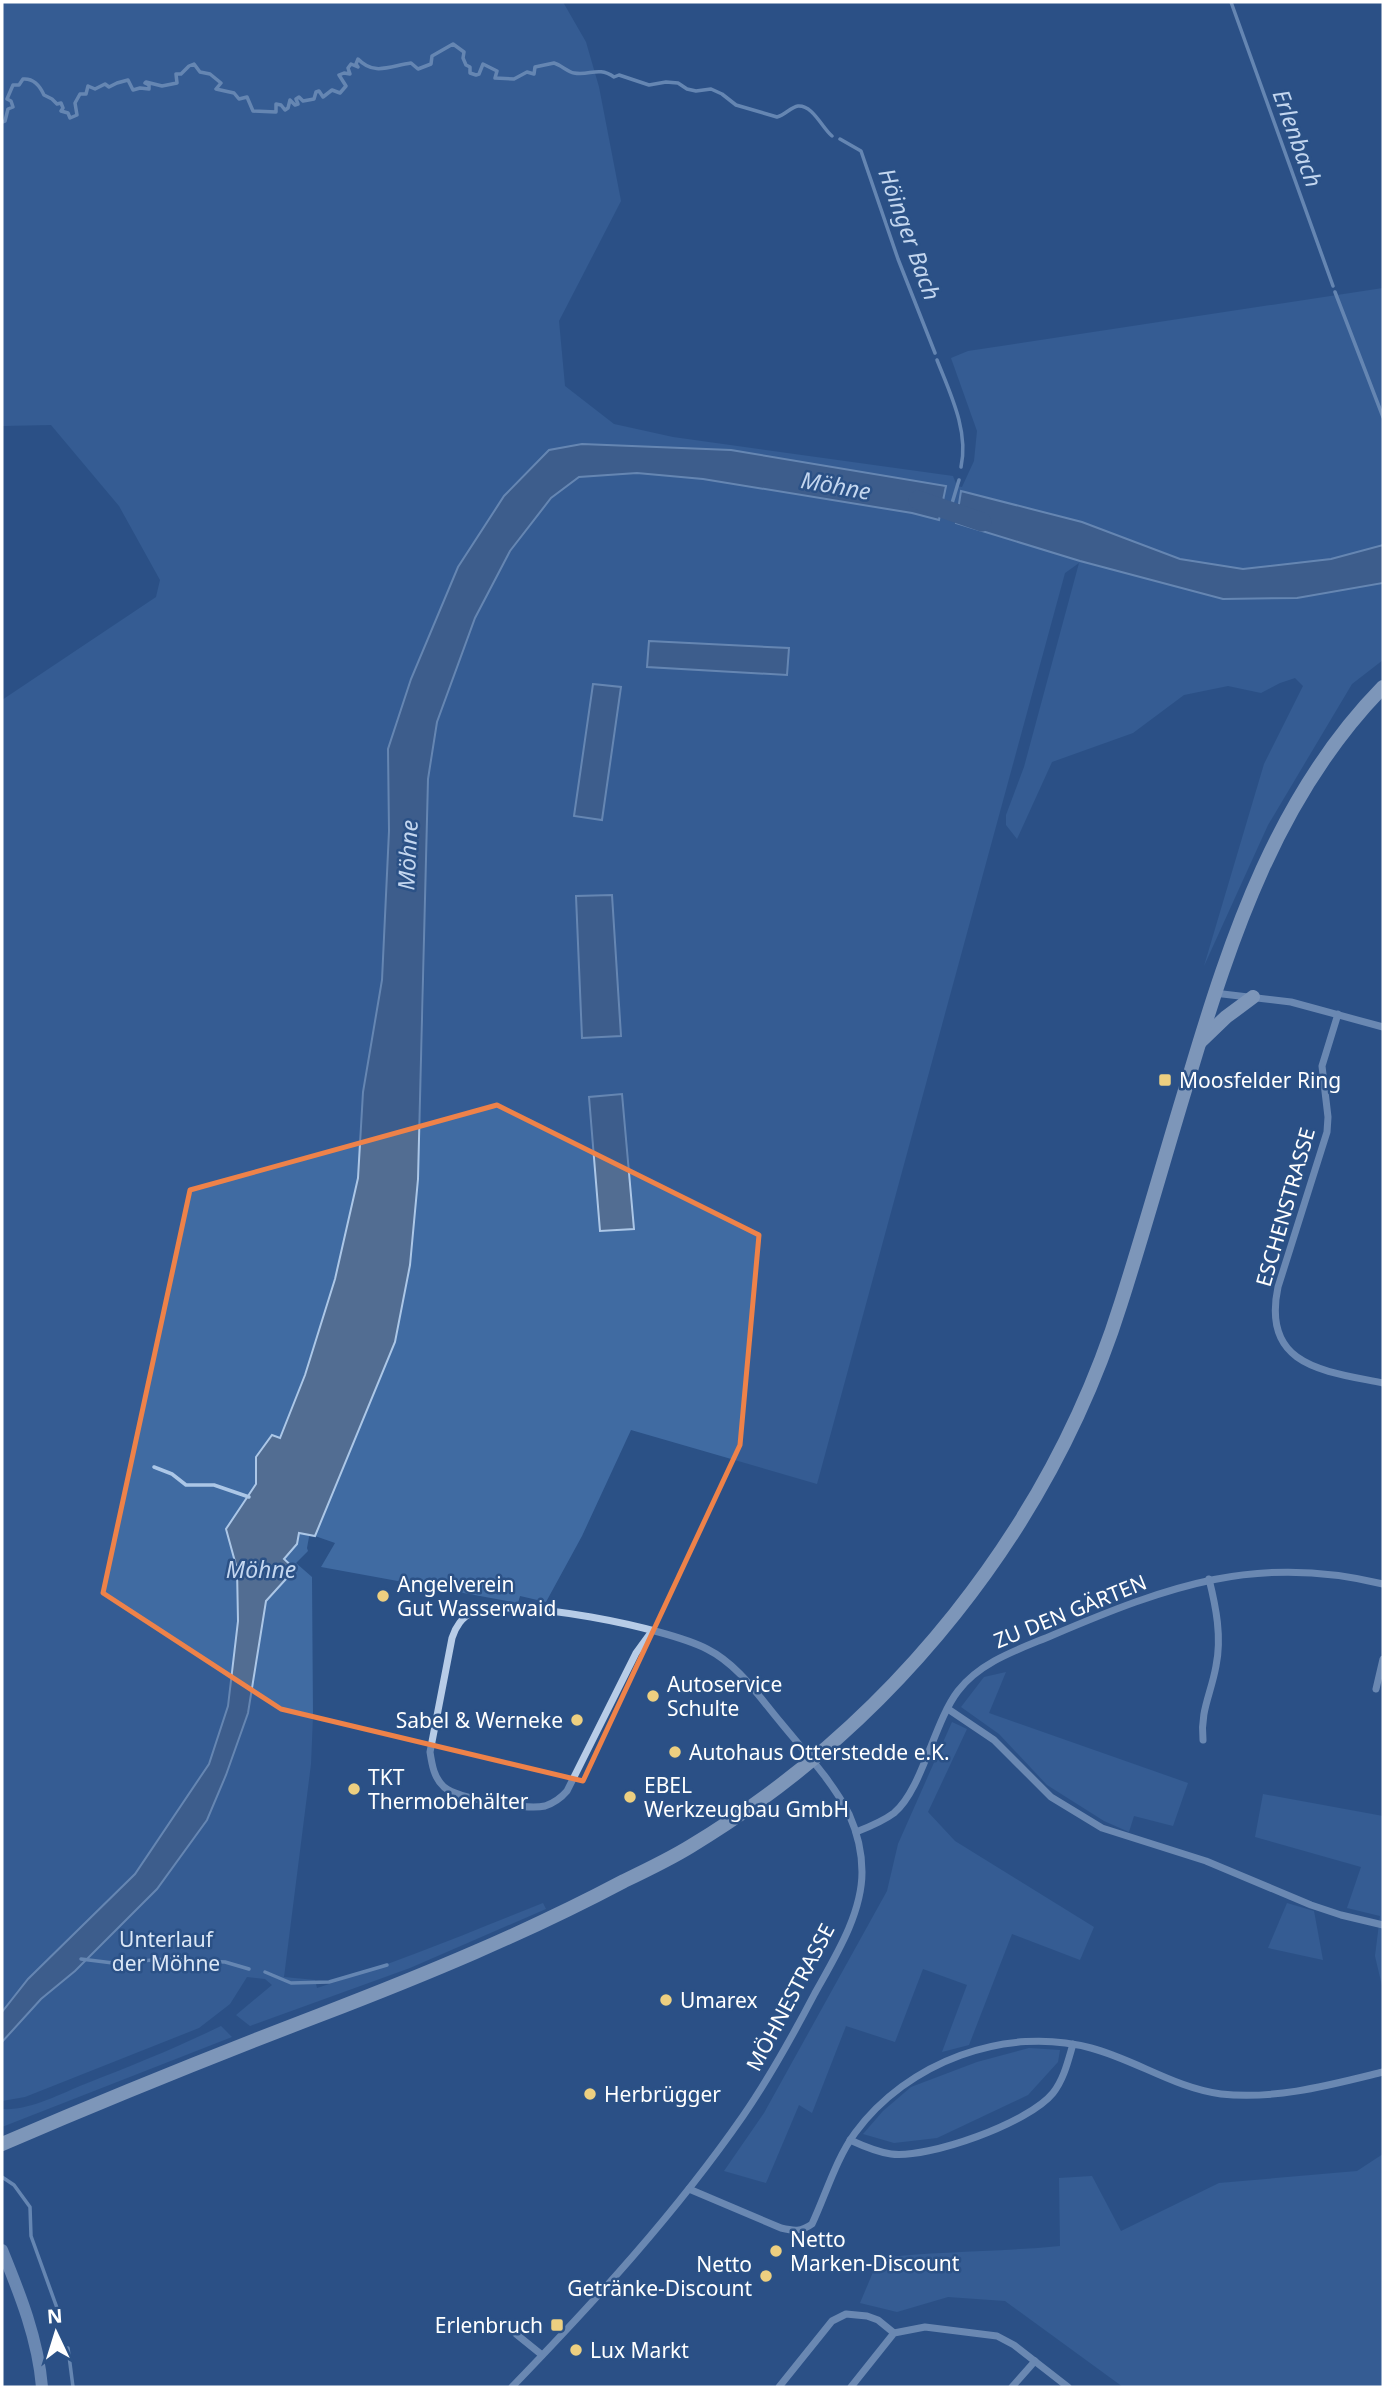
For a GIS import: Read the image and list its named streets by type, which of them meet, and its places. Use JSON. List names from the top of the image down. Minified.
{"streets":{"street":["ESCHENSTRASSE","ZU DEN GÄRTEN","MÖHNESTRASSE"]},"crossings":[["ZU DEN GÄRTEN","MÖHNESTRASSE"]],"water":["Erlenbach","Höinger Bach","Möhne"],"parks":["Unterlauf der Möhne"],"places":{"transit":["Moosfelder Ring","Erlenbruch"],"other":["Angelverein Gut Wasserwaid","Autoservice Schulte","Sabel & Werneke","Autohaus Otterstedde e.K.","TKT Thermobehälter","EBEL Werkzeugbau GmbH","Umarex","Herbrügger","Netto Marken-Discount","Netto Getränke-Discount","Lux Markt"]},"north":"top"}
